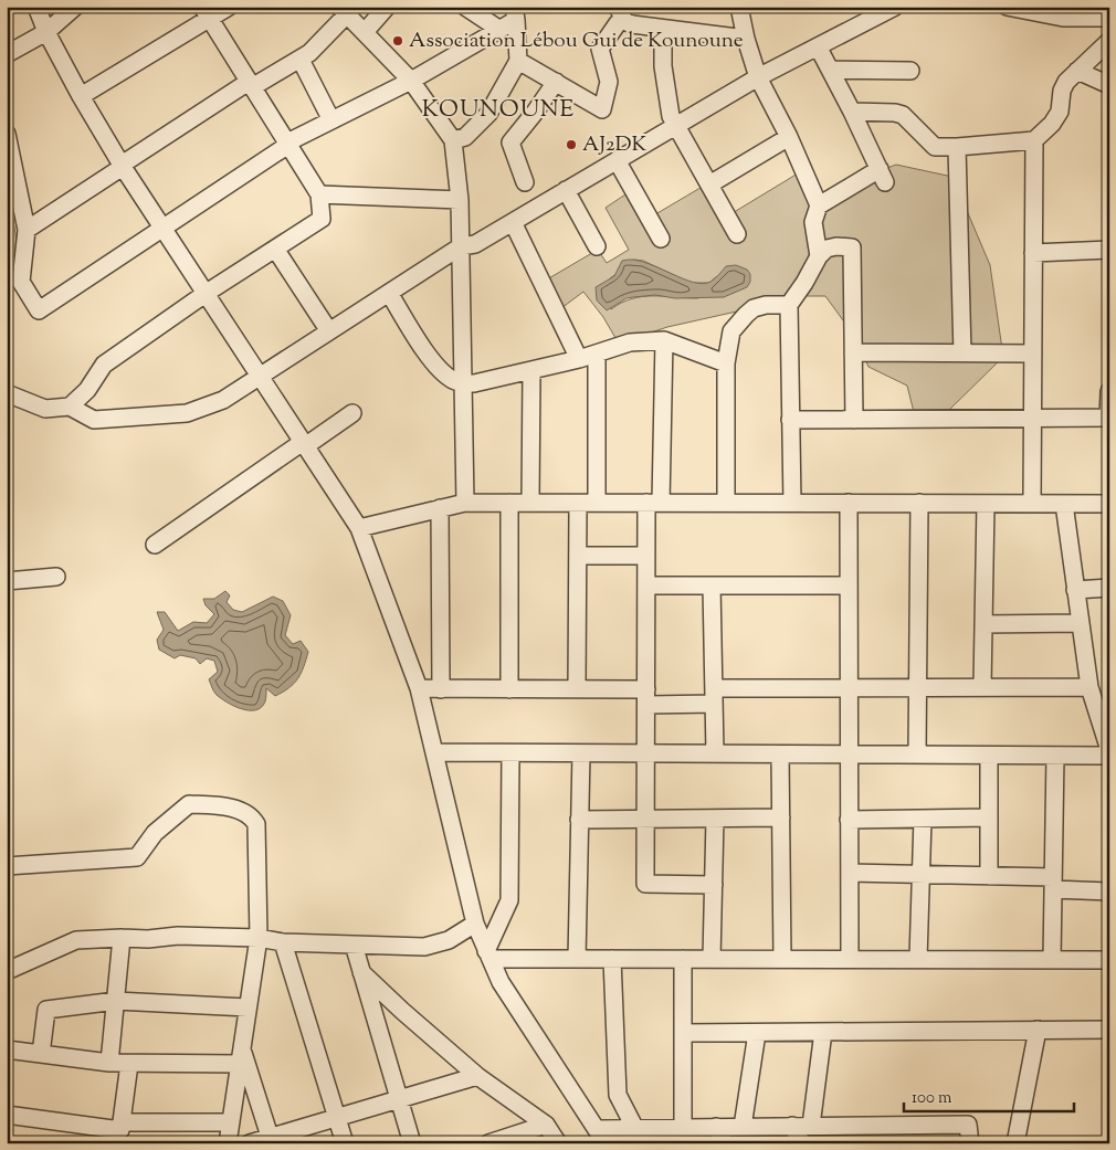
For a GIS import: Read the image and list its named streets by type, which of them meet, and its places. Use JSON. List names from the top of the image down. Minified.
{"districts":["KOUNOUNE"],"places":["Association Lébou Gui de Kounoune","AJ2DK"],"scale_bar":"100 m"}
